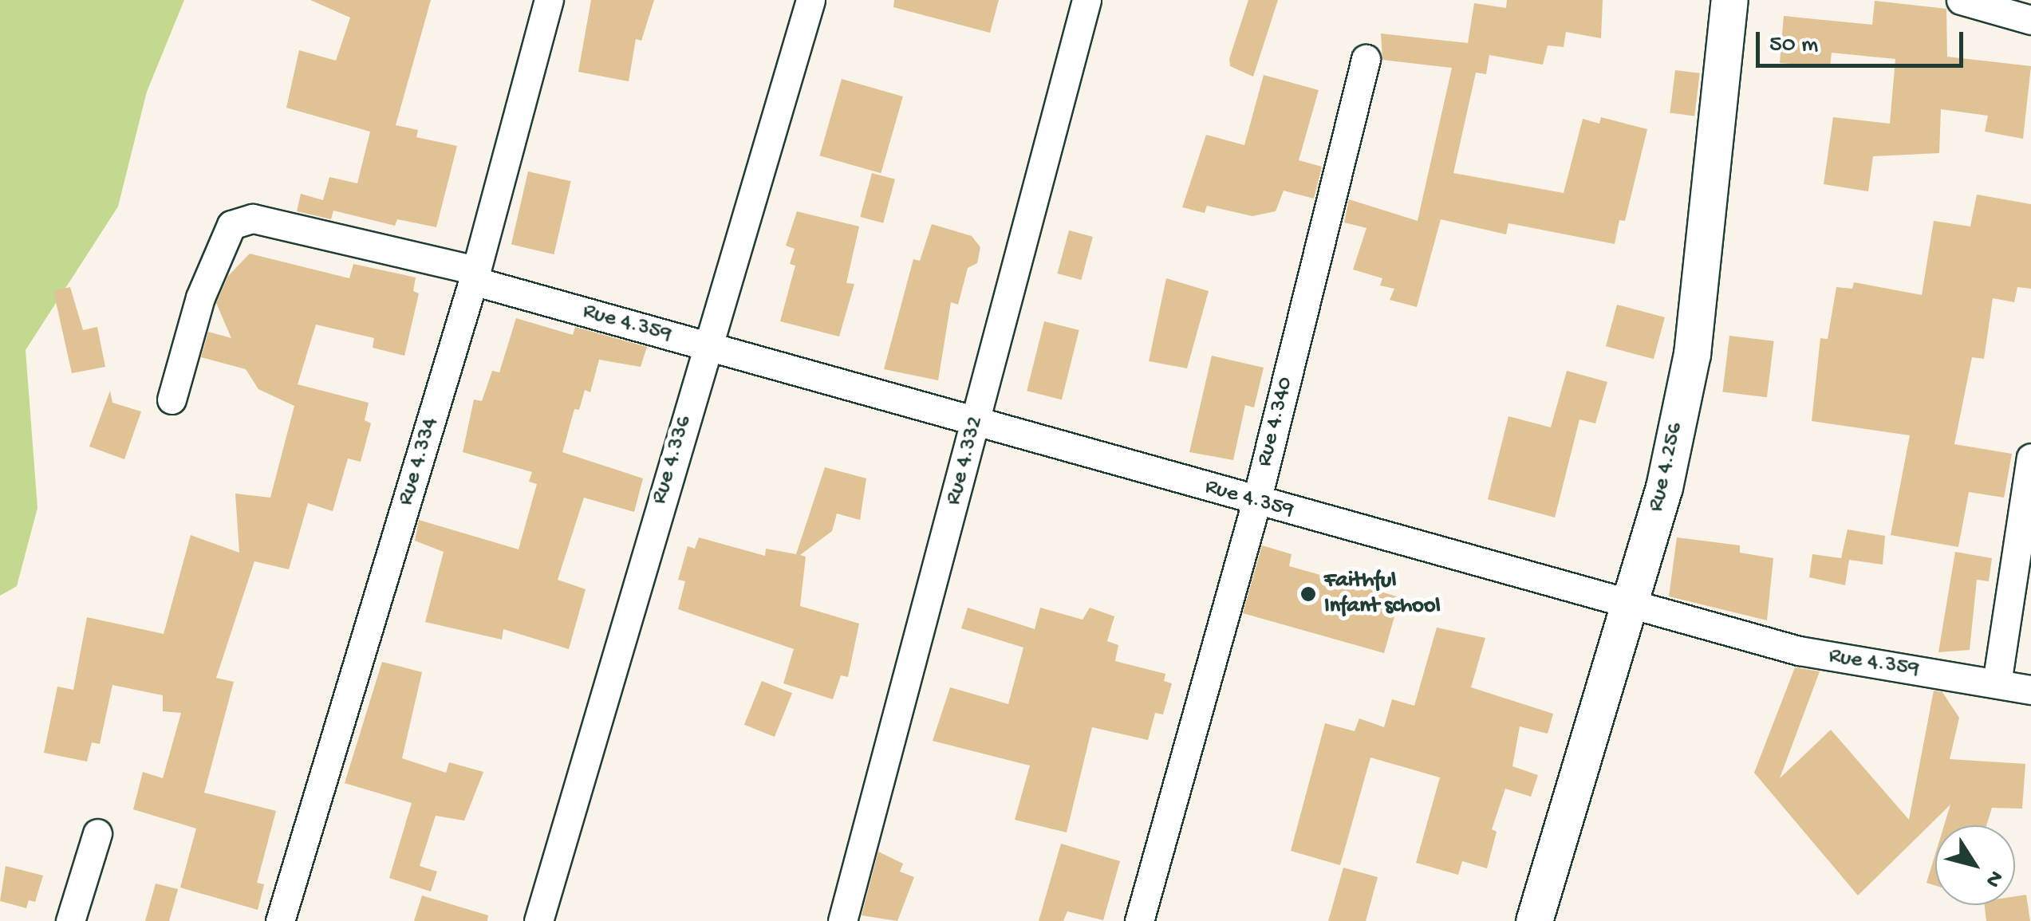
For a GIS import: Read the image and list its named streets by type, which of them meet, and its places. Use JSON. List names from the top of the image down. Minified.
{"streets":{"street":["Rue 4.359","Rue 4.340","Rue 4.336","Rue 4.332","Rue 4.334","Rue 4.256"]},"crossings":[["Rue 4.359","Rue 4.340"],["Rue 4.359","Rue 4.336"],["Rue 4.359","Rue 4.332"],["Rue 4.359","Rue 4.334"],["Rue 4.359","Rue 4.256"]],"places":["Faithful Infant school"],"scale_bar":"50 m","north":"bottom right"}
